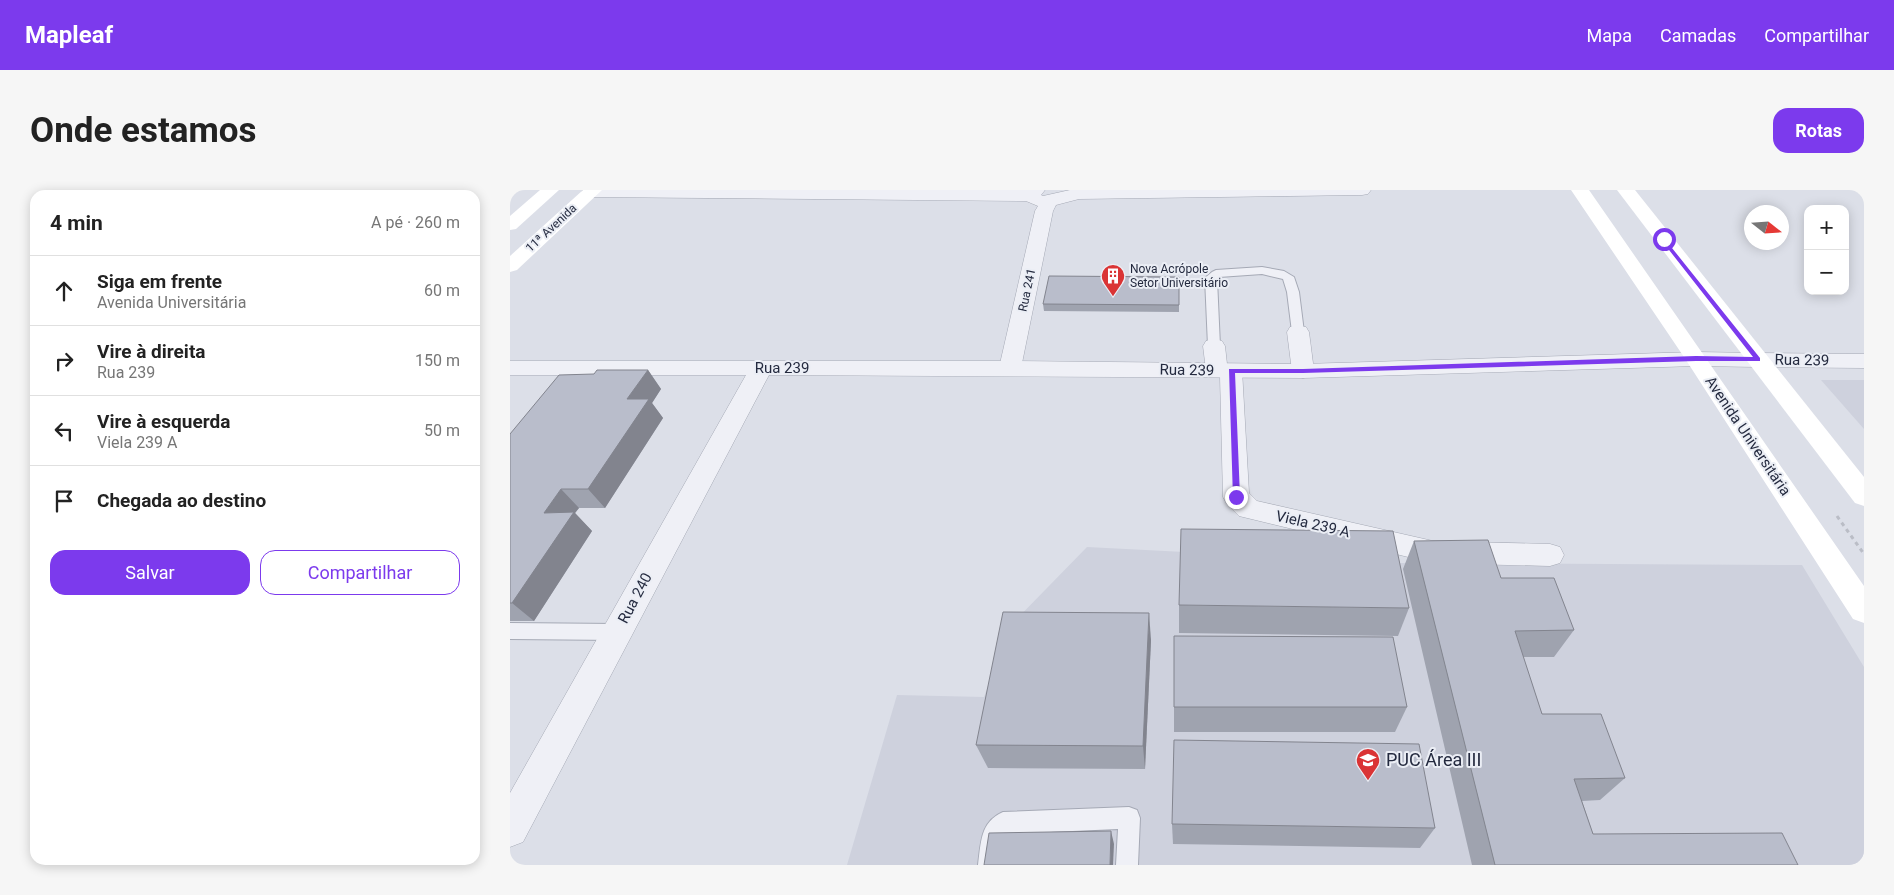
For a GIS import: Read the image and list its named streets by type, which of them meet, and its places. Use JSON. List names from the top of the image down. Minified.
{"streets":{"main road":["11ª Avenida","Avenida Universitária"],"street":["Rua 241","Rua 239","Viela 239 A","Rua 240"]},"crossings":[["Rua 241","Rua 239"],["Rua 239","Avenida Universitária"],["Rua 239","Viela 239 A"],["Rua 239","Rua 240"]],"places":{"building":["Nova Acrópole Setor Universitário"],"school or university":["PUC Área III"]},"north":"right","page":{"header":"Mapleaf","nav":["Mapa","Camadas","Compartilhar"],"buttons":["Rotas",["Salvar","Compartilhar"]],"title":"Onde estamos","heading":["4 min","A pé · 260 m"],"map_buttons":["+","−"],"list":[["Siga em frente","Avenida Universitária","60 m"],["Vire à direita","Rua 239","150 m"],["Vire à esquerda","Viela 239 A","50 m"],"Chegada ao destino"]}}
